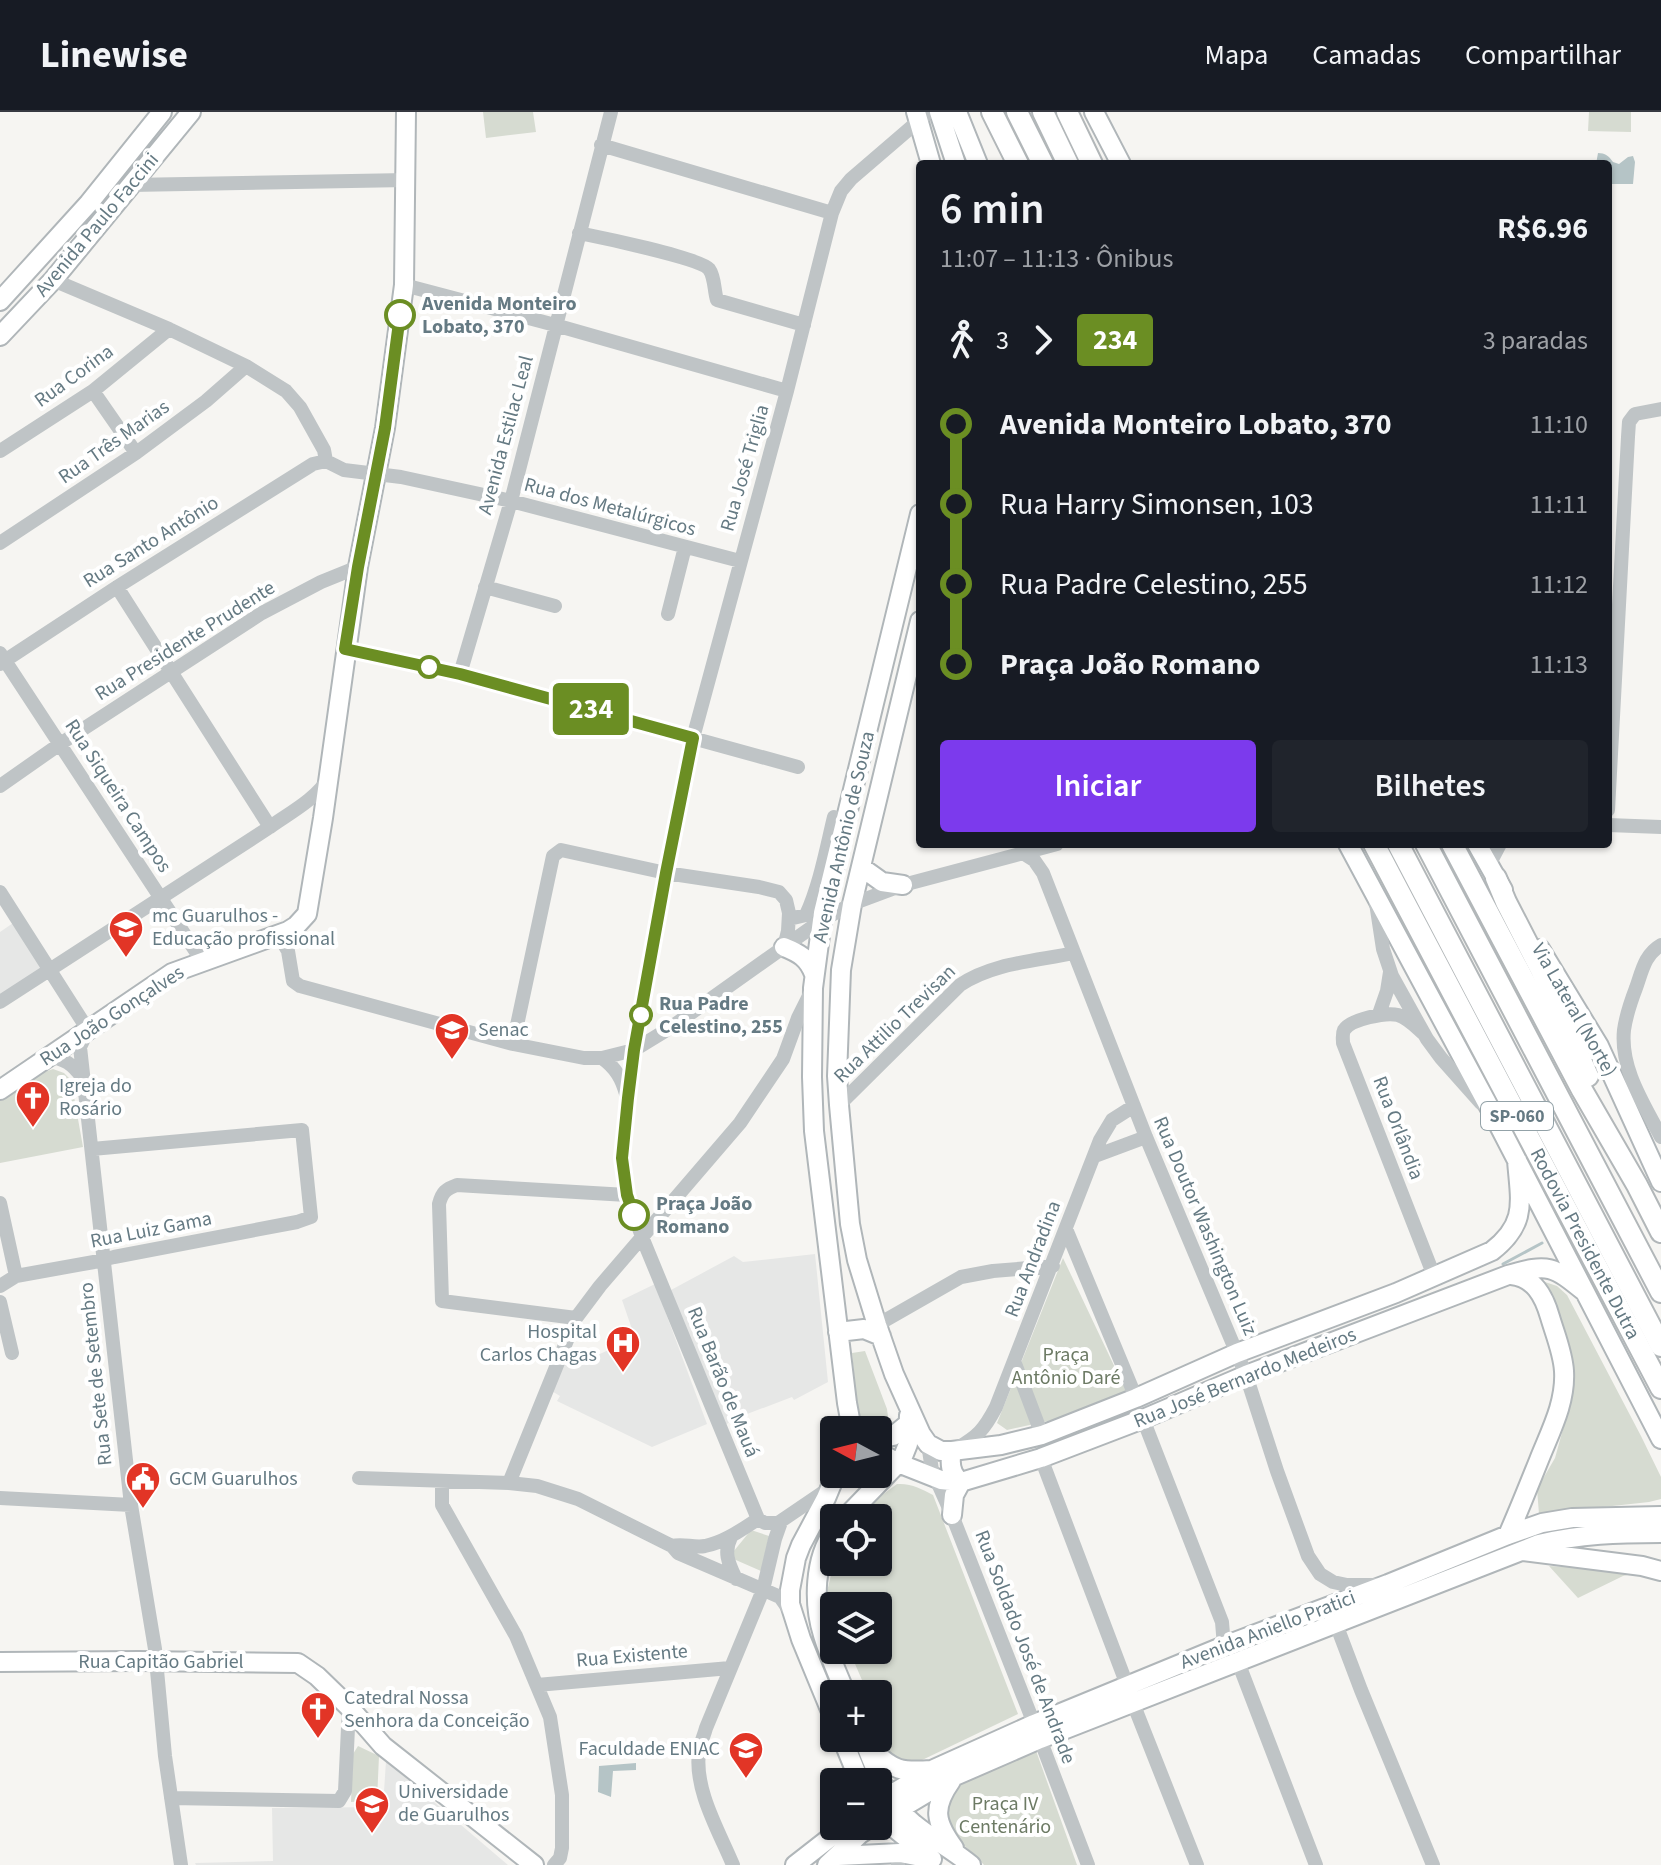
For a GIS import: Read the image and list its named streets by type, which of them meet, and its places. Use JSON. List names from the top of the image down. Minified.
{"streets":{"highway":["SP-060","Rodovia Presidente Dutra"],"main road":["Avenida Paulo Faccini","Avenida Antônio de Souza","Via Lateral (Norte)","Rua João Gonçalves","Rua José Bernardo Medeiros","Avenida Aniello Pratici","Rua Capitão Gabriel"],"street":["Rua Corina","Avenida Estilac Leal","Rua Três Marias","Rua José Triglia","Rua dos Metalúrgicos","Rua Santo Antônio","Rua Presidente Prudente","Rua Siqueira Campos","Rua Attilio Trevisan","Rua Orlândia","Rua Doutor Washington Luiz","Rua Luiz Gama","Rua Andradina","Rua Sete de Setembro","Rua Barão de Mauá","Rua Soldado José de Andrade","Rua Existente"]},"crossings":[["Avenida Estilac Leal","Rua dos Metalúrgicos"],["Rua José Triglia","Rua dos Metalúrgicos"],["Rua dos Metalúrgicos","Rua Santo Antônio"],["Rua Santo Antônio","Rua Siqueira Campos"],["Rua Presidente Prudente","Rua Siqueira Campos"],["Rua Siqueira Campos","Rua João Gonçalves"],["Avenida Antônio de Souza","Rua Attilio Trevisan"],["Avenida Antônio de Souza","Rua Soldado José de Andrade"],["Rua João Gonçalves","Rua Sete de Setembro"],["Rua Attilio Trevisan","Rua Doutor Washington Luiz"],["Rua Orlândia","Rua José Bernardo Medeiros"],["Rua Doutor Washington Luiz","Rua Andradina"],["Rua Doutor Washington Luiz","Rua José Bernardo Medeiros"],["Rua Doutor Washington Luiz","Avenida Aniello Pratici"],["Rua Luiz Gama","Rua Sete de Setembro"],["Rua Andradina","Rua José Bernardo Medeiros"],["Rua Sete de Setembro","Rua Capitão Gabriel"],["Rua José Bernardo Medeiros","Rua Soldado José de Andrade"],["Avenida Aniello Pratici","Rua Soldado José de Andrade"]],"parks":["Praça Antônio Daré","Praça IV Centenário"],"places":{"other":["Avenida Monteiro Lobato, 370","Rua Padre Celestino, 255","Praça João Romano"],"school or university":["mc Guarulhos - Educação profissional","Senac","Faculdade ENIAC","Universidade de Guarulhos"],"church":["Igreja do Rosário","Catedral Nossa Senhora da Conceição"],"hospital":["Hospital Carlos Chagas"],"public building":["GCM Guarulhos"]},"lines":["bus line 234"],"north":"left","page":{"header":"Linewise","nav":["Mapa","Camadas","Compartilhar"],"on_map":"234","heading":["6 min","11:07 – 11:13 · Ônibus","R$6.96"],"legs":["3","234","3 paradas"],"list":[{"name":"Avenida Monteiro Lobato, 370","value":"11:10"},{"name":"Rua Harry Simonsen, 103","value":"11:11"},{"name":"Rua Padre Celestino, 255","value":"11:12"},{"name":"Praça João Romano","value":"11:13"}],"buttons":["Iniciar","Bilhetes"],"map_buttons":["+","−"]}}
